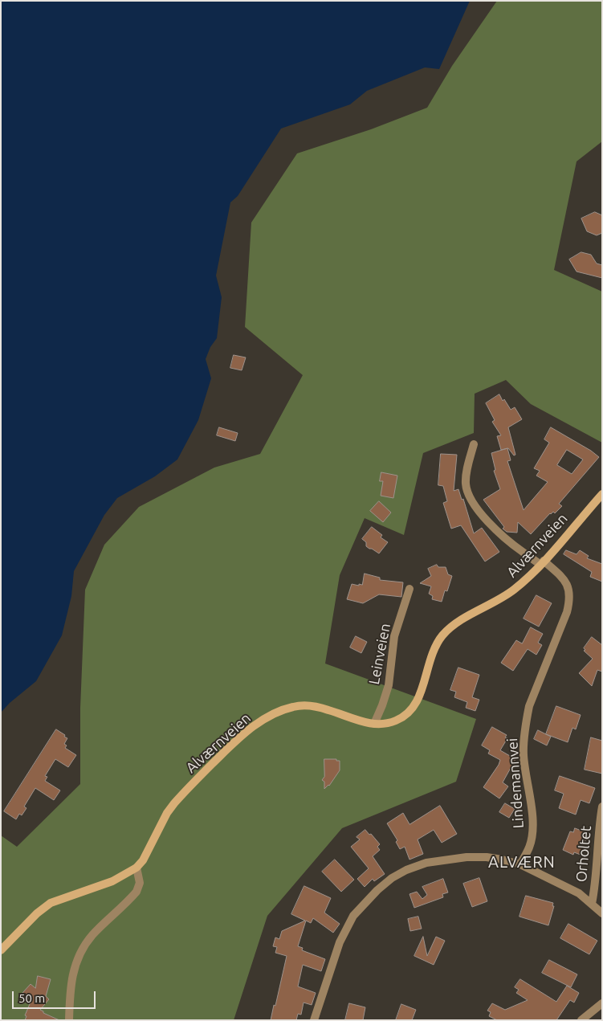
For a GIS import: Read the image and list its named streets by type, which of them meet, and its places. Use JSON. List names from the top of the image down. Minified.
{"streets":{"main road":["Alværnveien"],"street":["Leinveien","Lindemannvei","Orholtet"]},"crossings":[["Alværnveien","Leinveien"],["Alværnveien","Lindemannvei"],["Lindemannvei","Orholtet"]],"districts":["ALVÆRN"],"scale_bar":"50 m"}
